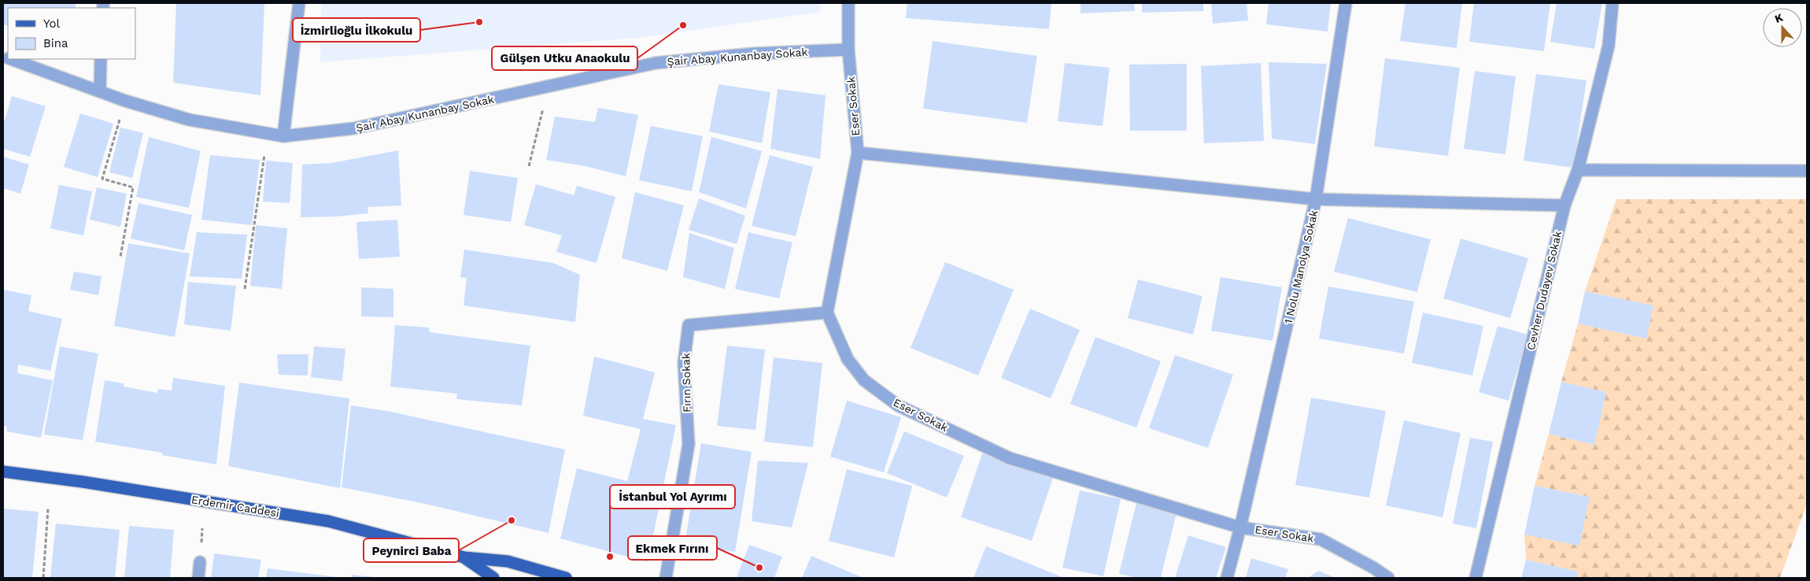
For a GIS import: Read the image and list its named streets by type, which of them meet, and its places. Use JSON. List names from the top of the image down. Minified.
{"streets":{"main road":["Erdemir Caddesi"],"street":["Şair Abay Kunanbay Sokak","Eser Sokak","1 Nolu Manolya Sokak","Cevher Dudayev Sokak","Fırın Sokak"]},"crossings":[["Şair Abay Kunanbay Sokak","Eser Sokak"],["Eser Sokak","1 Nolu Manolya Sokak"],["Eser Sokak","Fırın Sokak"]],"places":["İzmirlioğlu İlkokulu","Gülşen Utku Anaokulu","Peynirci Baba","İstanbul Yol Ayrımı","Ekmek Fırını"],"legend":["Yol","Bina"],"north":"top"}
